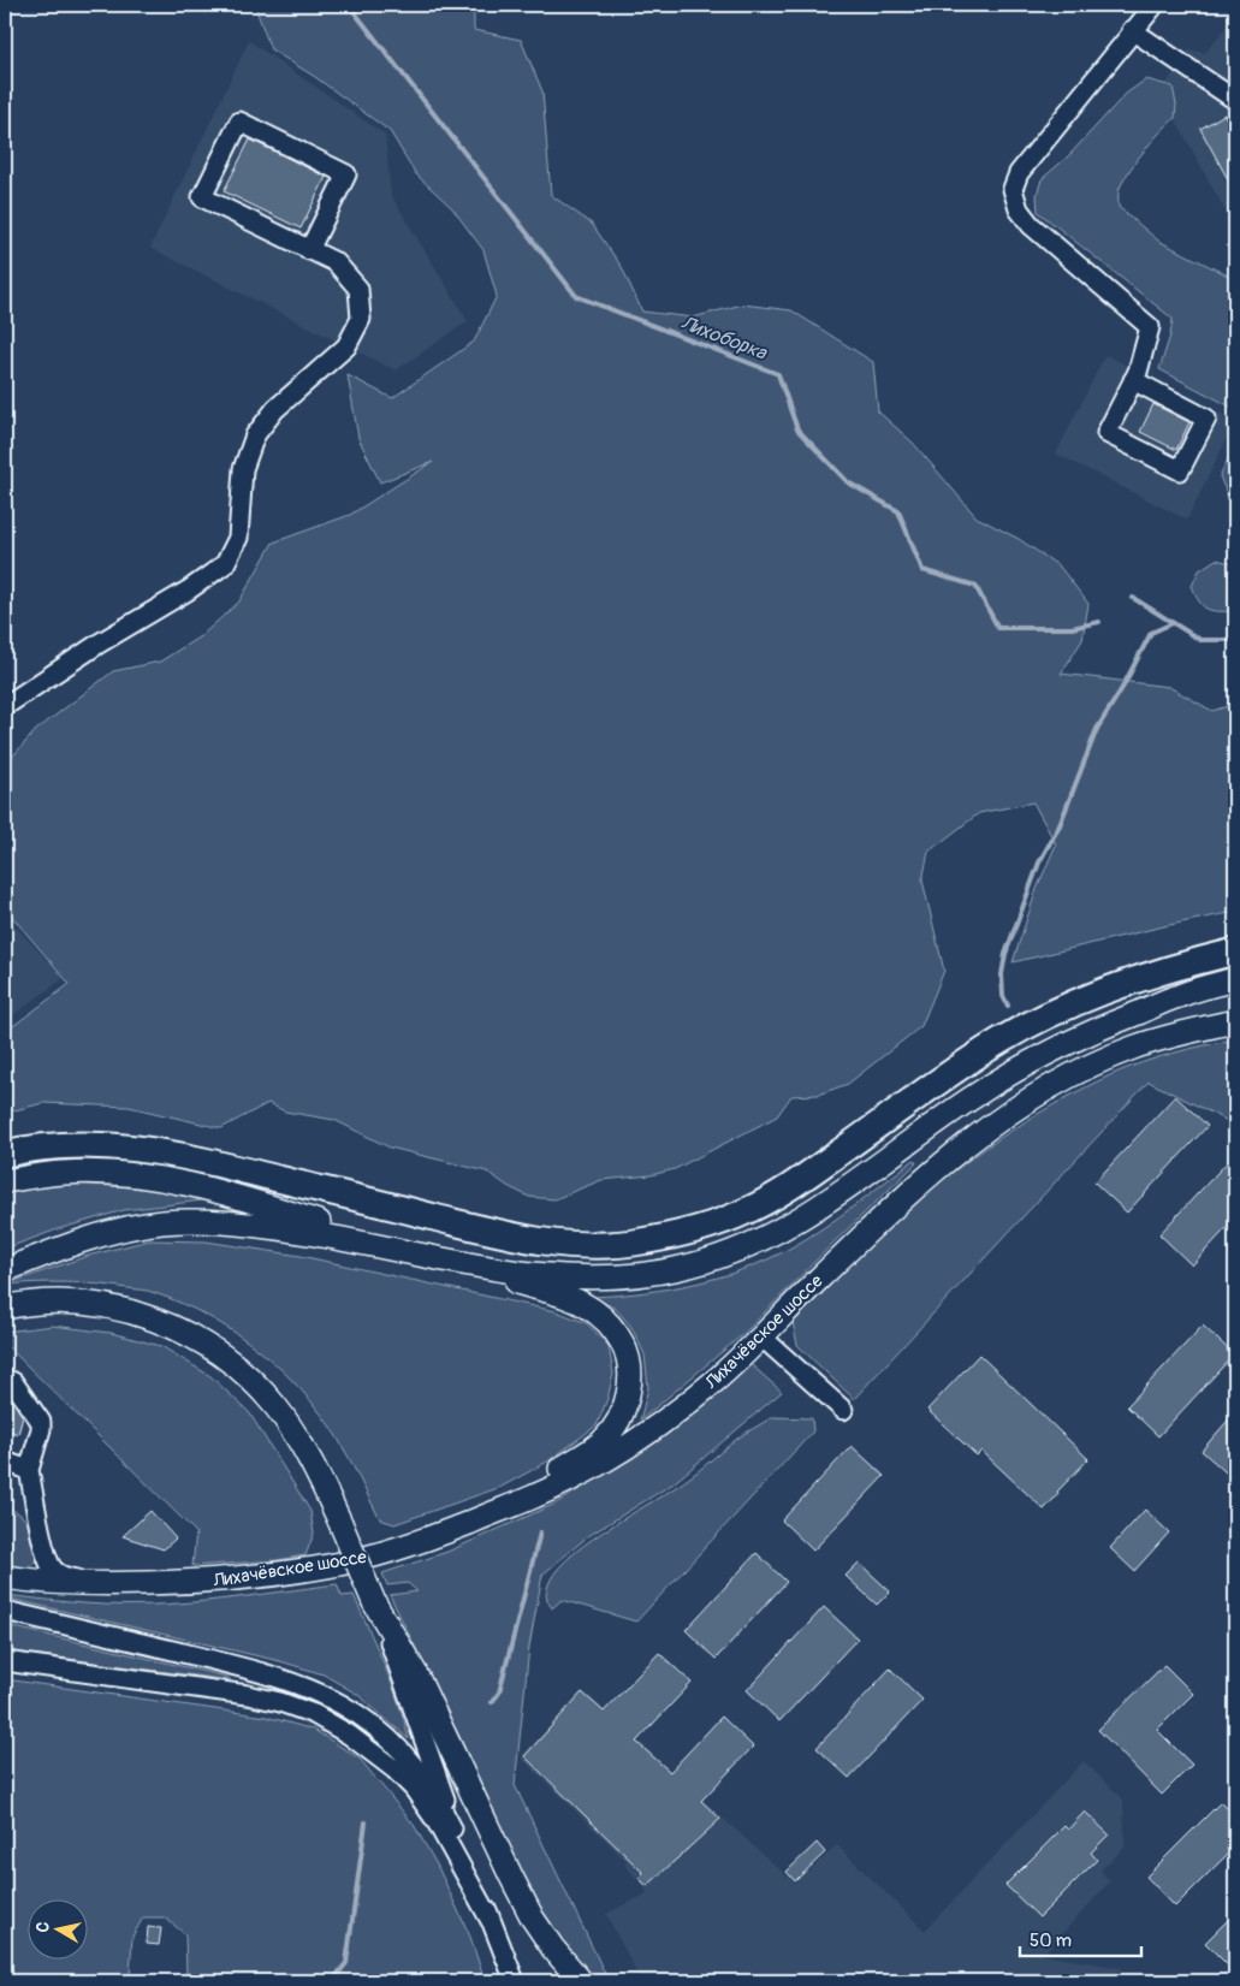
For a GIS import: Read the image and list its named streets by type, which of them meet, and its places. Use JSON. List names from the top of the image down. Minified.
{"streets":{"main road":["Лихачёвское шоссе"]},"water":["Лихоборка"],"scale_bar":"50 m","north":"left"}
